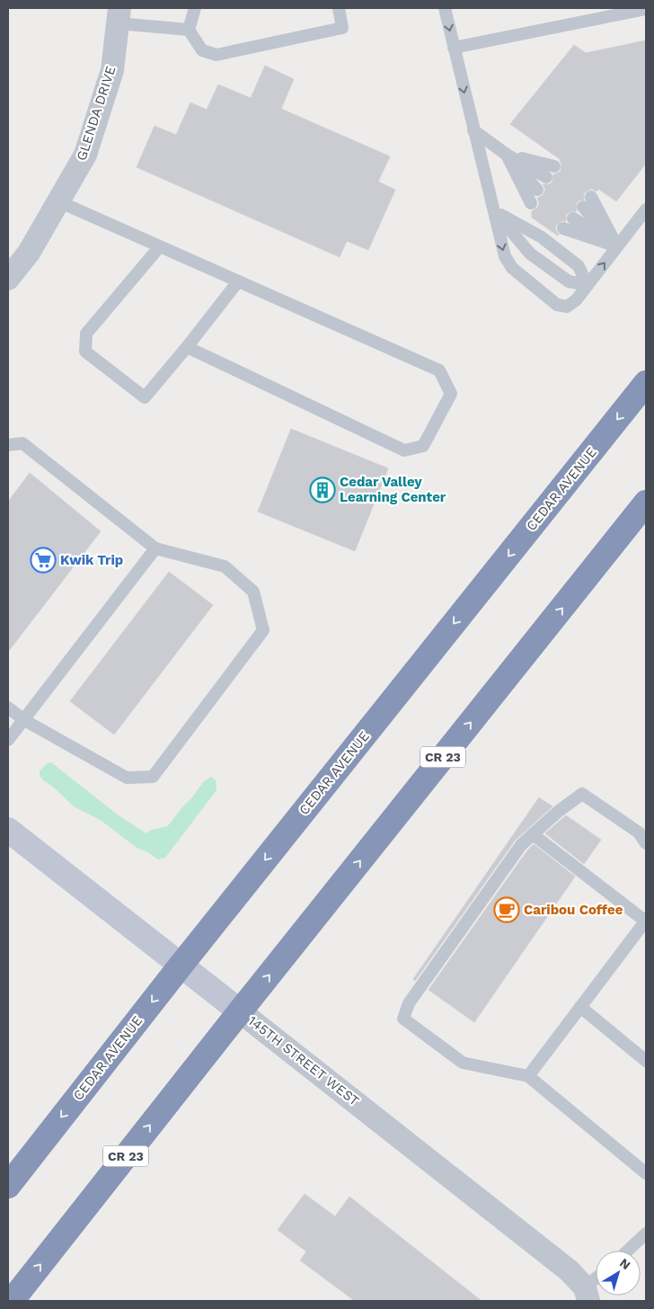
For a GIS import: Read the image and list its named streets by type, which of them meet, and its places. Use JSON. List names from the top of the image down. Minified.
{"streets":{"highway":["CEDAR AVENUE","CR 23"],"street":["GLENDA DRIVE","145TH STREET WEST"]},"crossings":[["CEDAR AVENUE","145TH STREET WEST"],["CR 23","145TH STREET WEST"]],"places":{"building":["Cedar Valley Learning Center"],"supermarket":["Kwik Trip"],"cafe":["Caribou Coffee"]},"north":"top right"}
